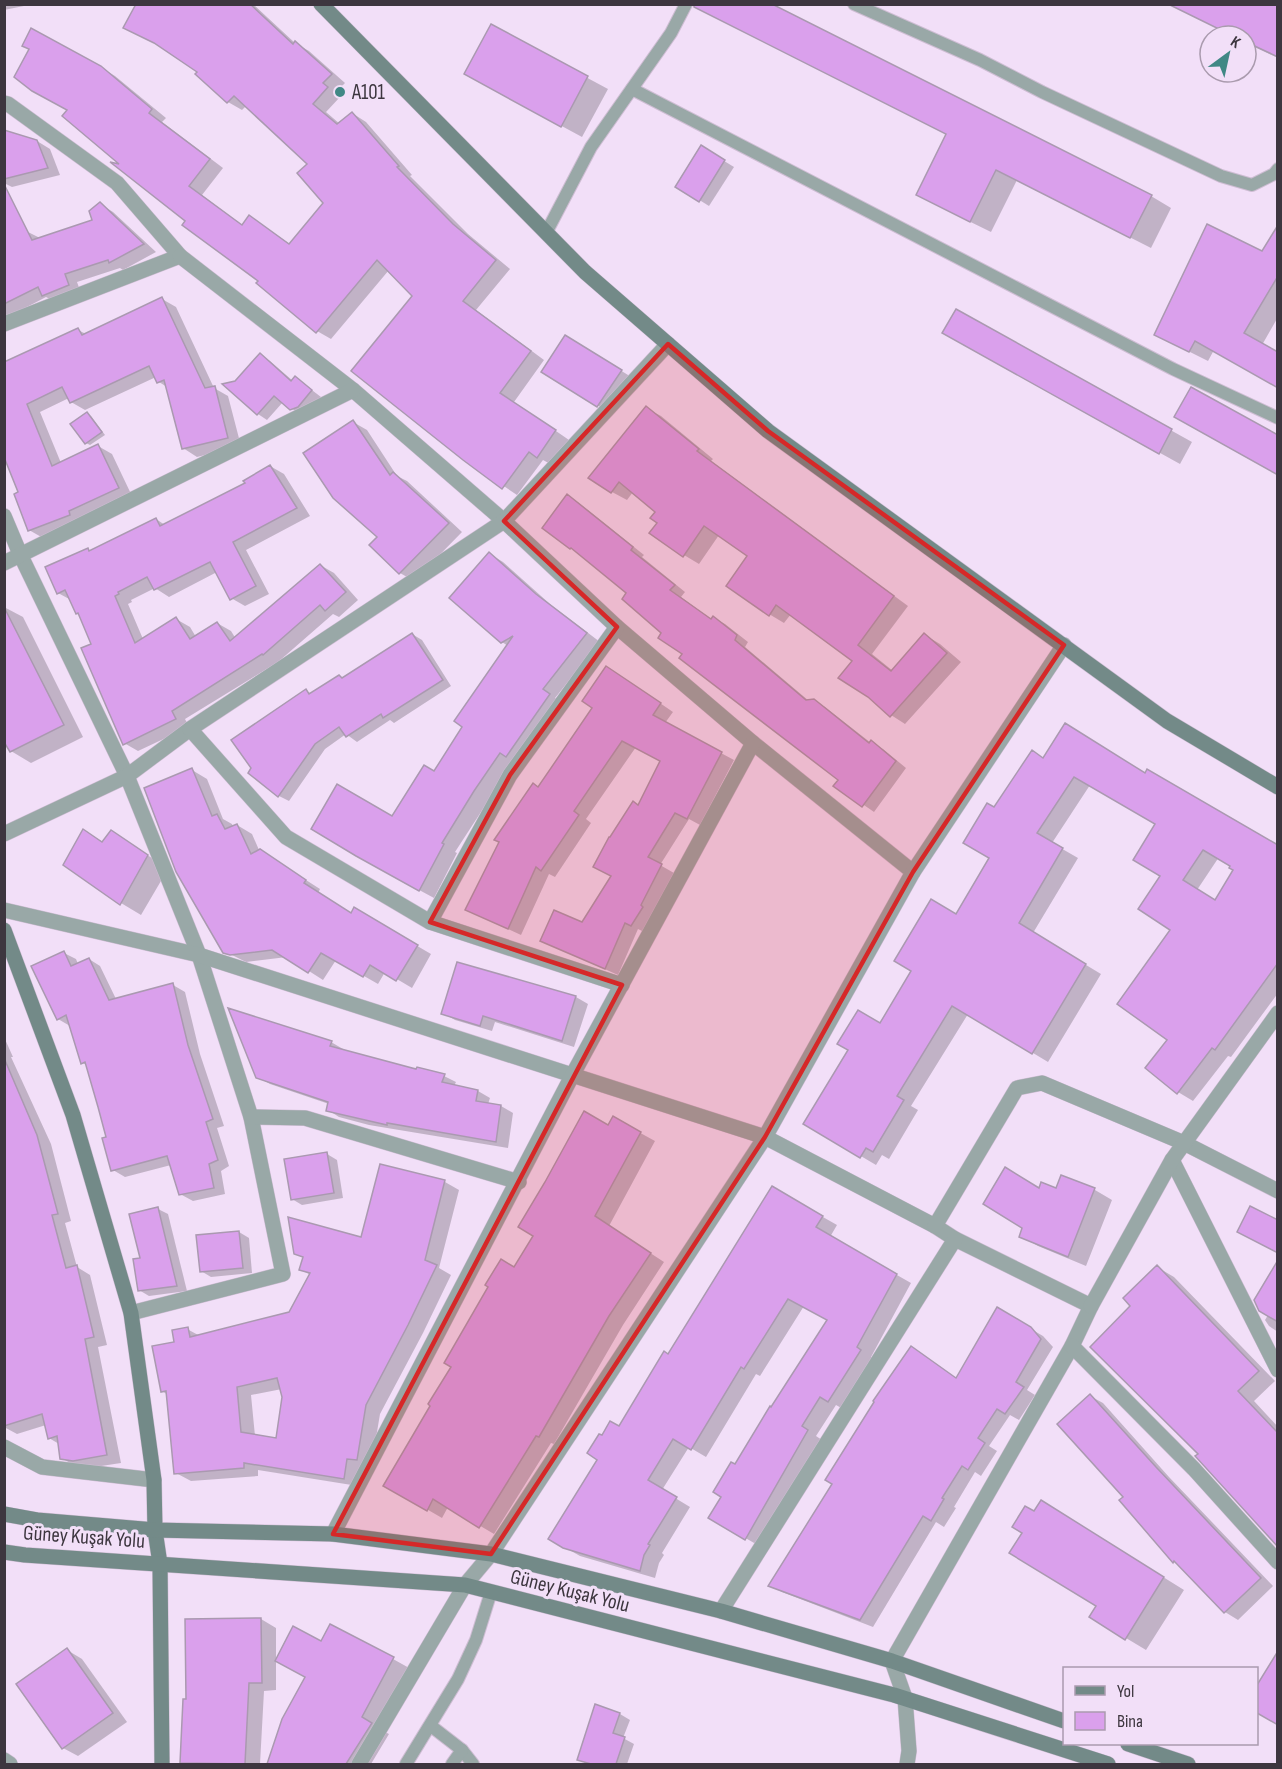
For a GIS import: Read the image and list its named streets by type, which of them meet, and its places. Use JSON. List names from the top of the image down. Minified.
{"streets":{"main road":["Güney Kuşak Yolu"]},"places":["A101"],"legend":["Yol","Bina"],"north":"top right"}
